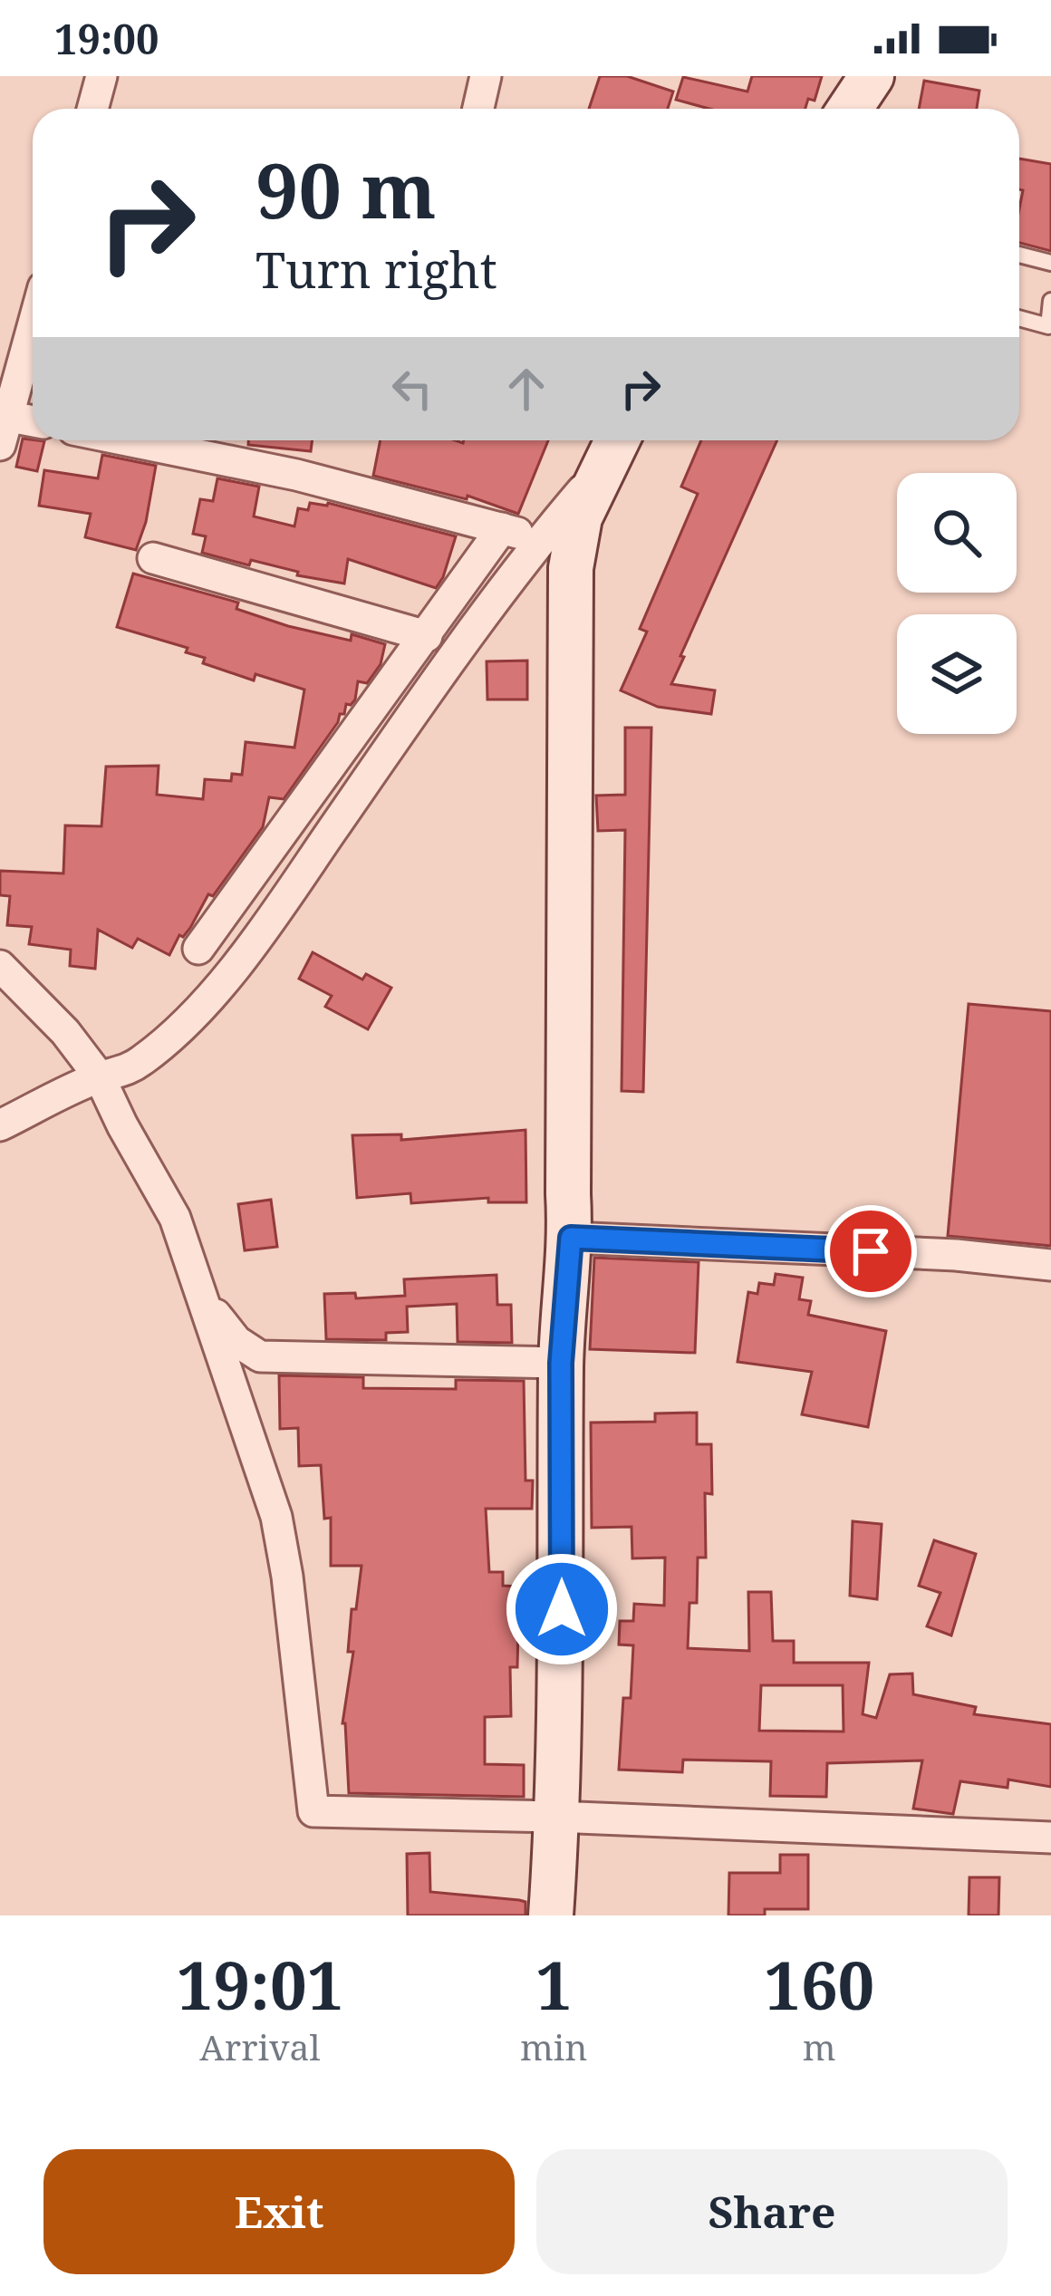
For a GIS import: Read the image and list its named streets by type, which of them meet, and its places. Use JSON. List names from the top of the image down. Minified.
{"page":{"status":"19:00","turn":["90 m","Turn right"],"eta":["19:01","Arrival","1","min","160","m"],"buttons":["Exit","Share"]}}
